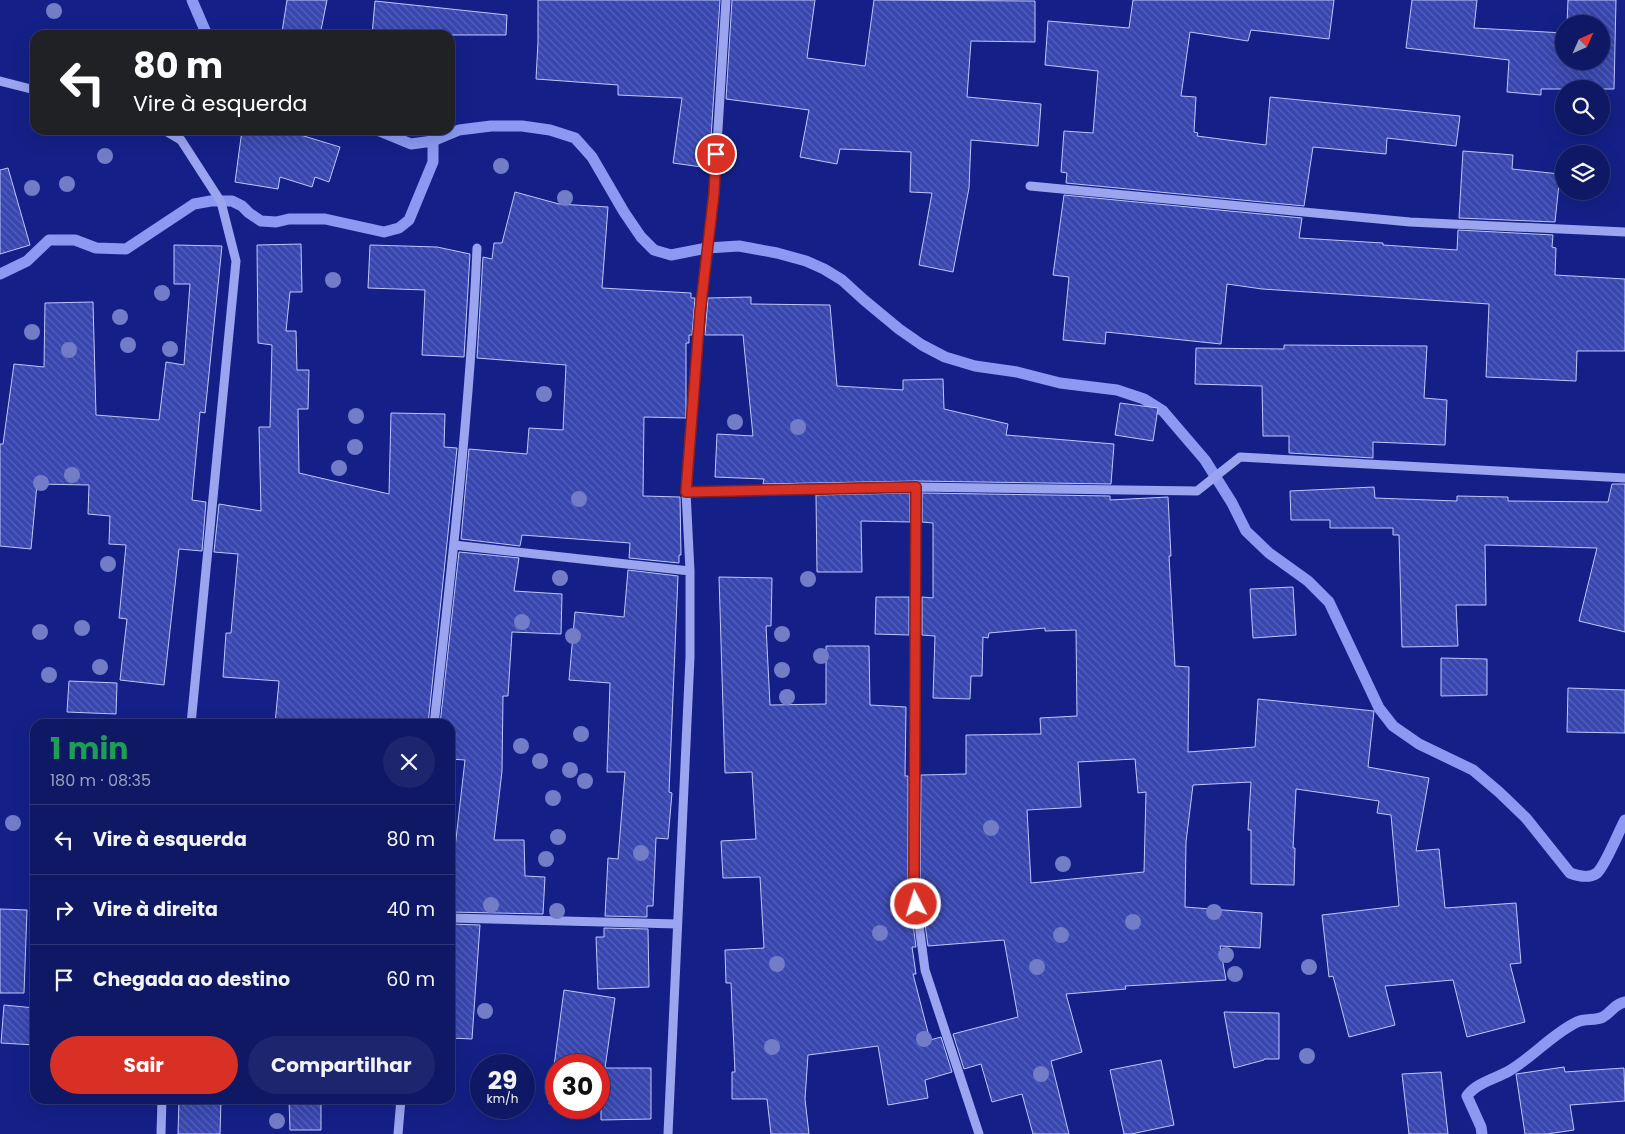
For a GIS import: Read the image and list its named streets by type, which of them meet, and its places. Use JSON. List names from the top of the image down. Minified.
{"north":"top right","page":{"turn":["80 m","Vire à esquerda"],"heading":["1 min","180 m · 08:35"],"list":[{"name":"Vire à esquerda","value":"80 m"},{"name":"Vire à direita","value":"40 m"},{"name":"Chegada ao destino","value":"60 m"}],"buttons":["Sair","Compartilhar"],"speed":"29 km/h","limit":"30"}}
